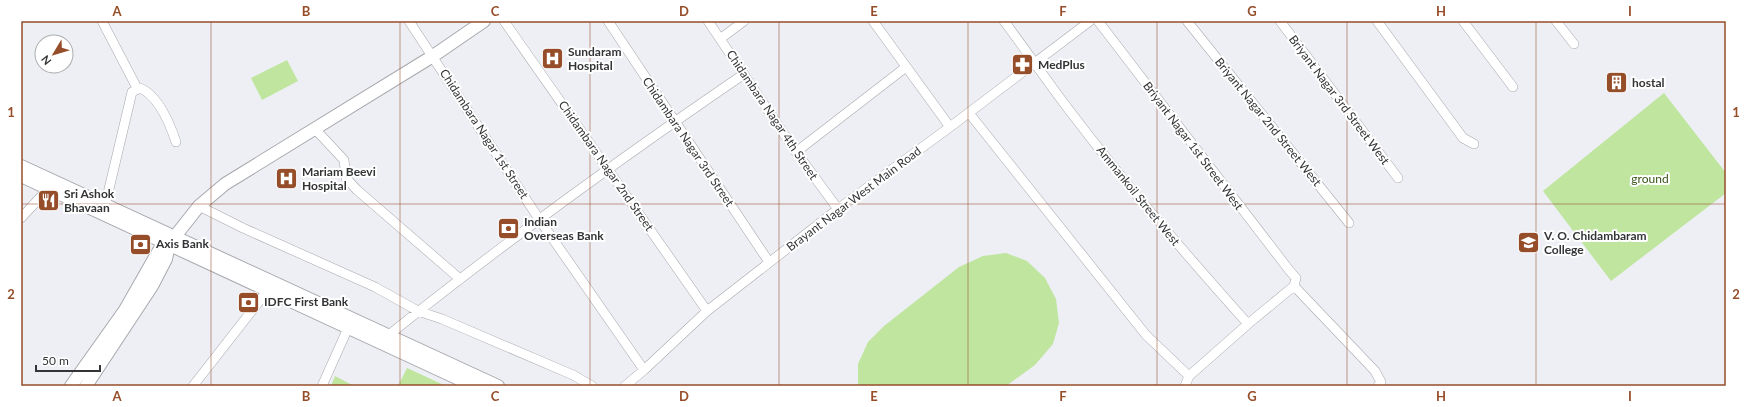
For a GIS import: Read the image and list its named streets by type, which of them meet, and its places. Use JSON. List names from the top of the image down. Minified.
{"streets":{"street":["Briyant Nagar 3rd Street West","Chidambara Nagar 4th Street","Briyant Nagar 2nd Street West","Chidambara Nagar 1st Street","Chidambara Nagar 3rd Street","Briyant Nagar 1st Street West","Chidambara Nagar 2nd Street","Ammankoil Street West","Brayant Nagar West Main Road"]},"crossings":[["Chidambara Nagar 4th Street","Brayant Nagar West Main Road"],["Chidambara Nagar 1st Street","Brayant Nagar West Main Road"],["Chidambara Nagar 3rd Street","Brayant Nagar West Main Road"],["Chidambara Nagar 2nd Street","Brayant Nagar West Main Road"],["Ammankoil Street West","Brayant Nagar West Main Road"]],"parks":["ground"],"places":{"hospital":["Sundaram Hospital","Mariam Beevi Hospital"],"pharmacy":["MedPlus"],"building":["hostal"],"restaurant":["Sri Ashok Bhavaan"],"bank":["Indian Overseas Bank","Axis Bank","IDFC First Bank"],"school or university":["V. O. Chidambaram College"]},"scale_bar":"50 m","north":"bottom left","grid":{"columns":["A","B","C","D","E","F","G","H","I"],"rows":["1","2"]}}
